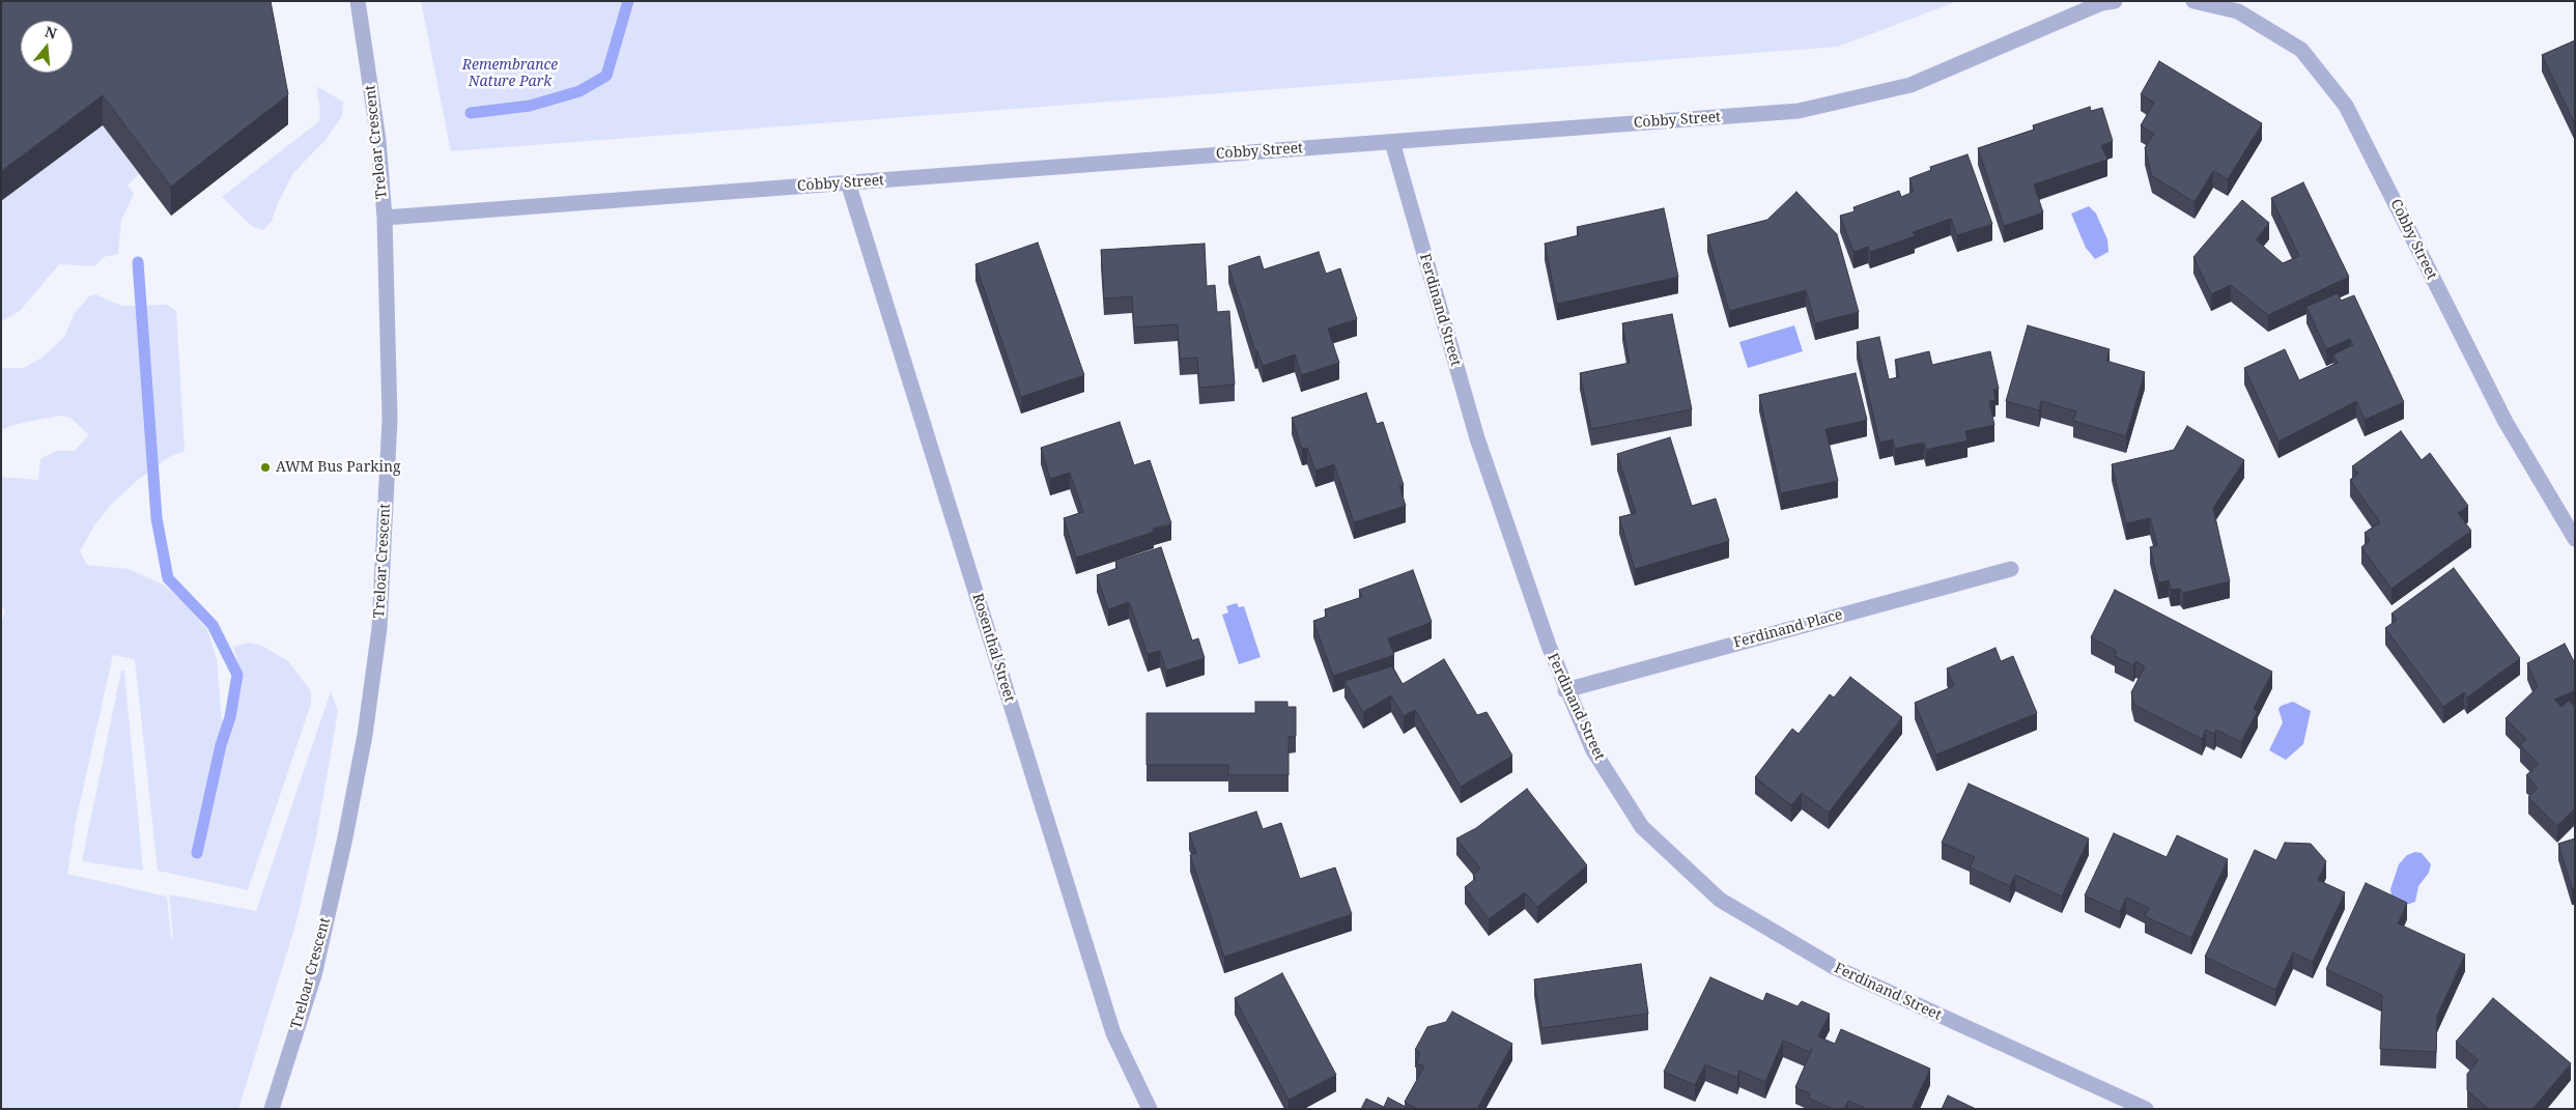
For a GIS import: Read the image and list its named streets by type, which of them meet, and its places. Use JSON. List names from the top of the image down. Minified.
{"streets":{"street":["Cobby Street","Treloar Crescent","Ferdinand Street","Ferdinand Place","Rosenthal Street"]},"crossings":[["Cobby Street","Treloar Crescent"],["Cobby Street","Ferdinand Street"],["Cobby Street","Rosenthal Street"],["Ferdinand Street","Ferdinand Place"]],"parks":["Remembrance Nature Park"],"places":["AWM Bus Parking"],"north":"top"}
